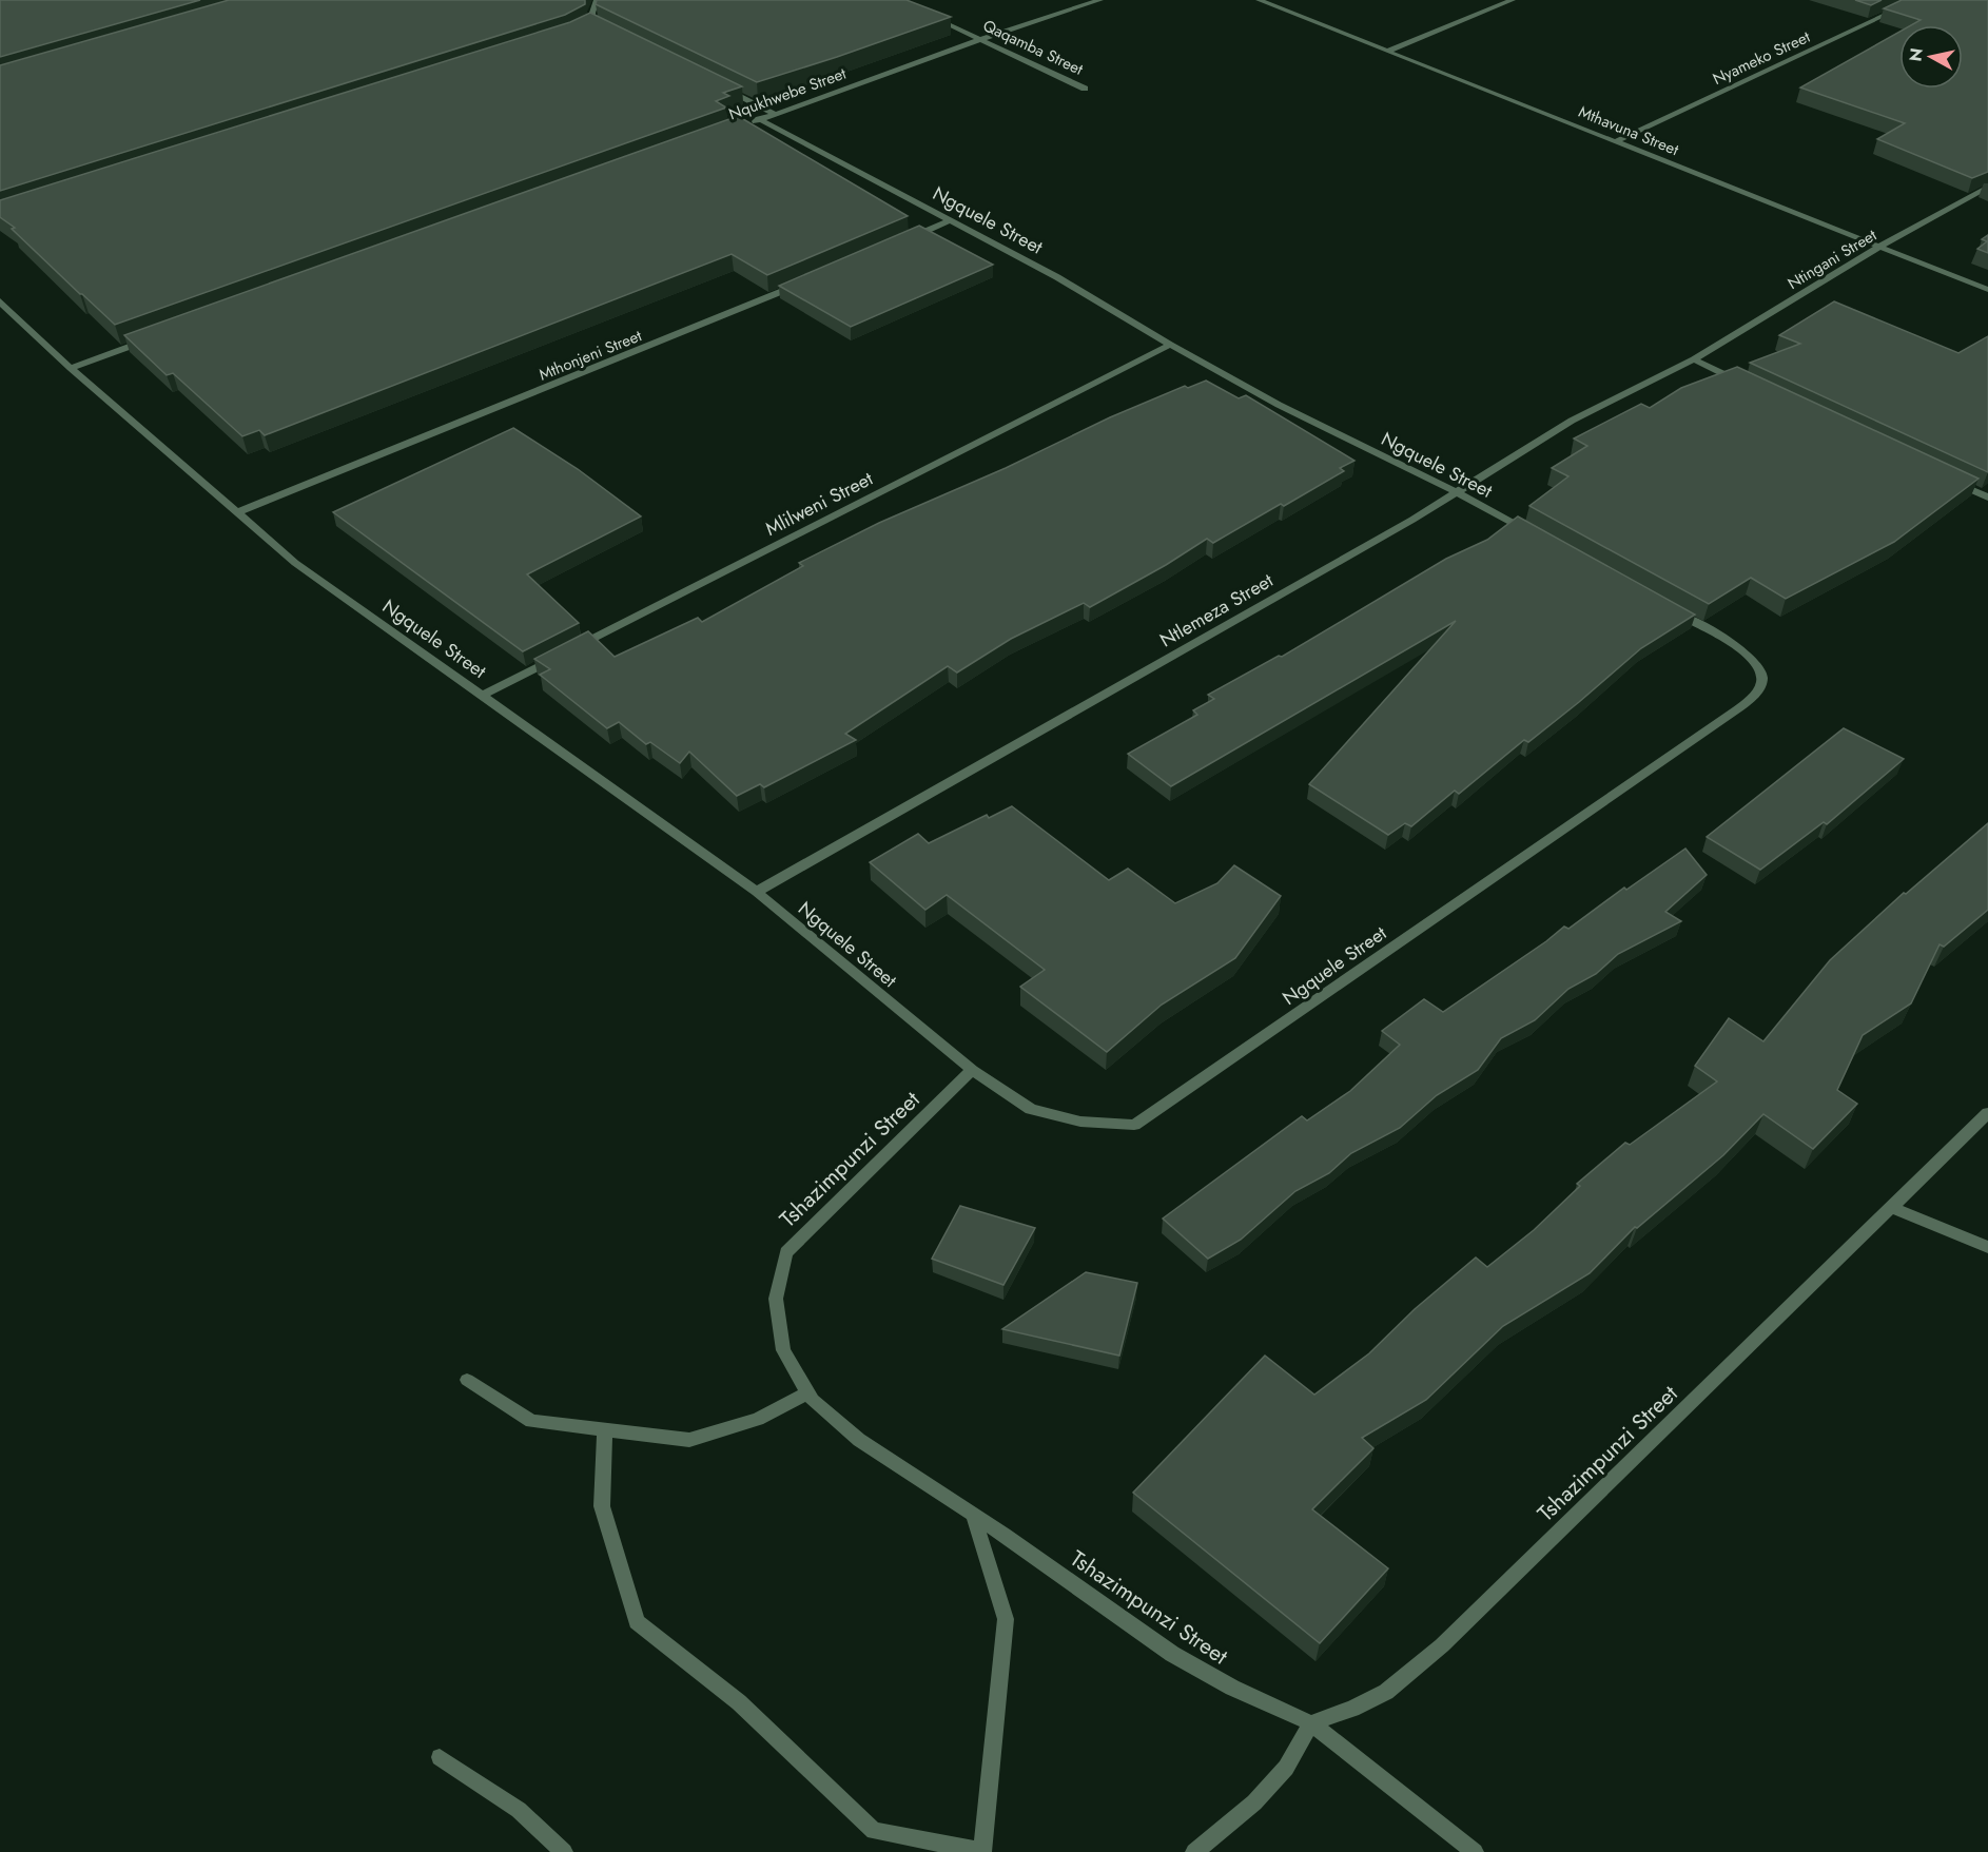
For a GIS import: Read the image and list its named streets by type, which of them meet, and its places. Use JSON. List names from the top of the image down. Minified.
{"streets":{"street":["Qaqamba Street","Nyameko Street","Nqukhwebe Street","Mthavuna Street","Ngquele Street","Ntingani Street","Mthonjeni Street","Mlilweni Street","Ntlemeza Street","Tshazimpunzi Street"]},"crossings":[["Qaqamba Street","Nqukhwebe Street"],["Nyameko Street","Mthavuna Street"],["Nqukhwebe Street","Ngquele Street"],["Mthavuna Street","Ntingani Street"],["Ngquele Street","Mthonjeni Street"],["Ngquele Street","Mlilweni Street"],["Ngquele Street","Ntlemeza Street"],["Ngquele Street","Tshazimpunzi Street"],["Ntingani Street","Ntlemeza Street"]],"north":"left"}
